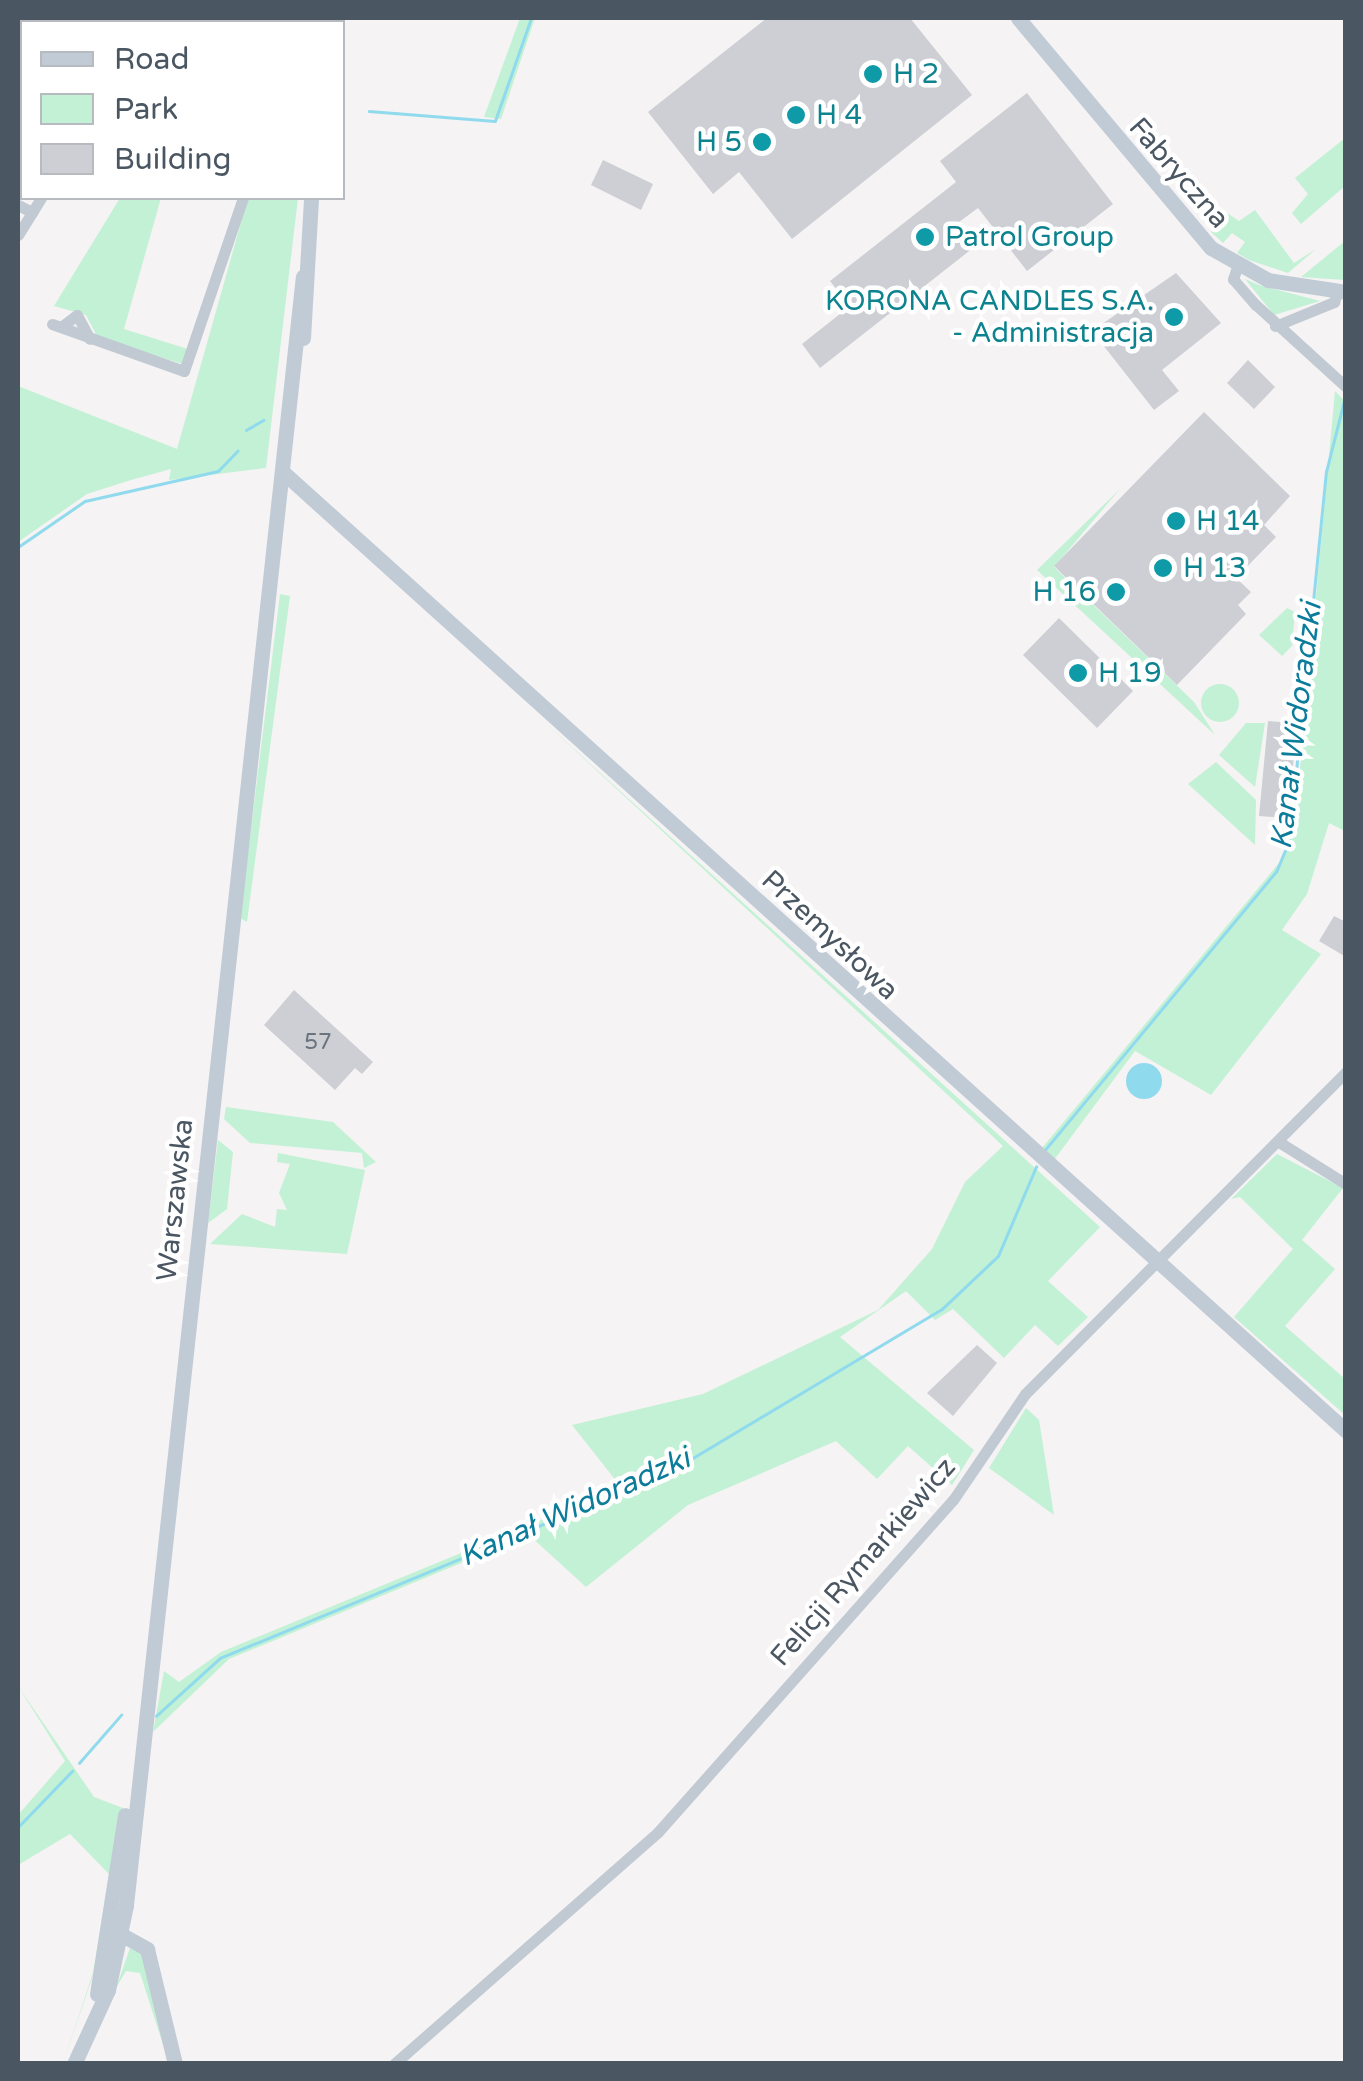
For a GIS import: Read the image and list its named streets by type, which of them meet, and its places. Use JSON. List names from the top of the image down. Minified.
{"streets":{"street":["Fabryczna","Przemysłowa","Warszawska","Felicji Rymarkiewicz"]},"crossings":[["Przemysłowa","Warszawska"],["Przemysłowa","Felicji Rymarkiewicz"]],"water":["Kanał Widoradzki"],"places":["H 2","H 4","H 5","Patrol Group","KORONA CANDLES S.A. - Administracja","H 14","H 13","H 16","H 19"],"house_numbers":["57"],"legend":["Road","Park","Building"]}
